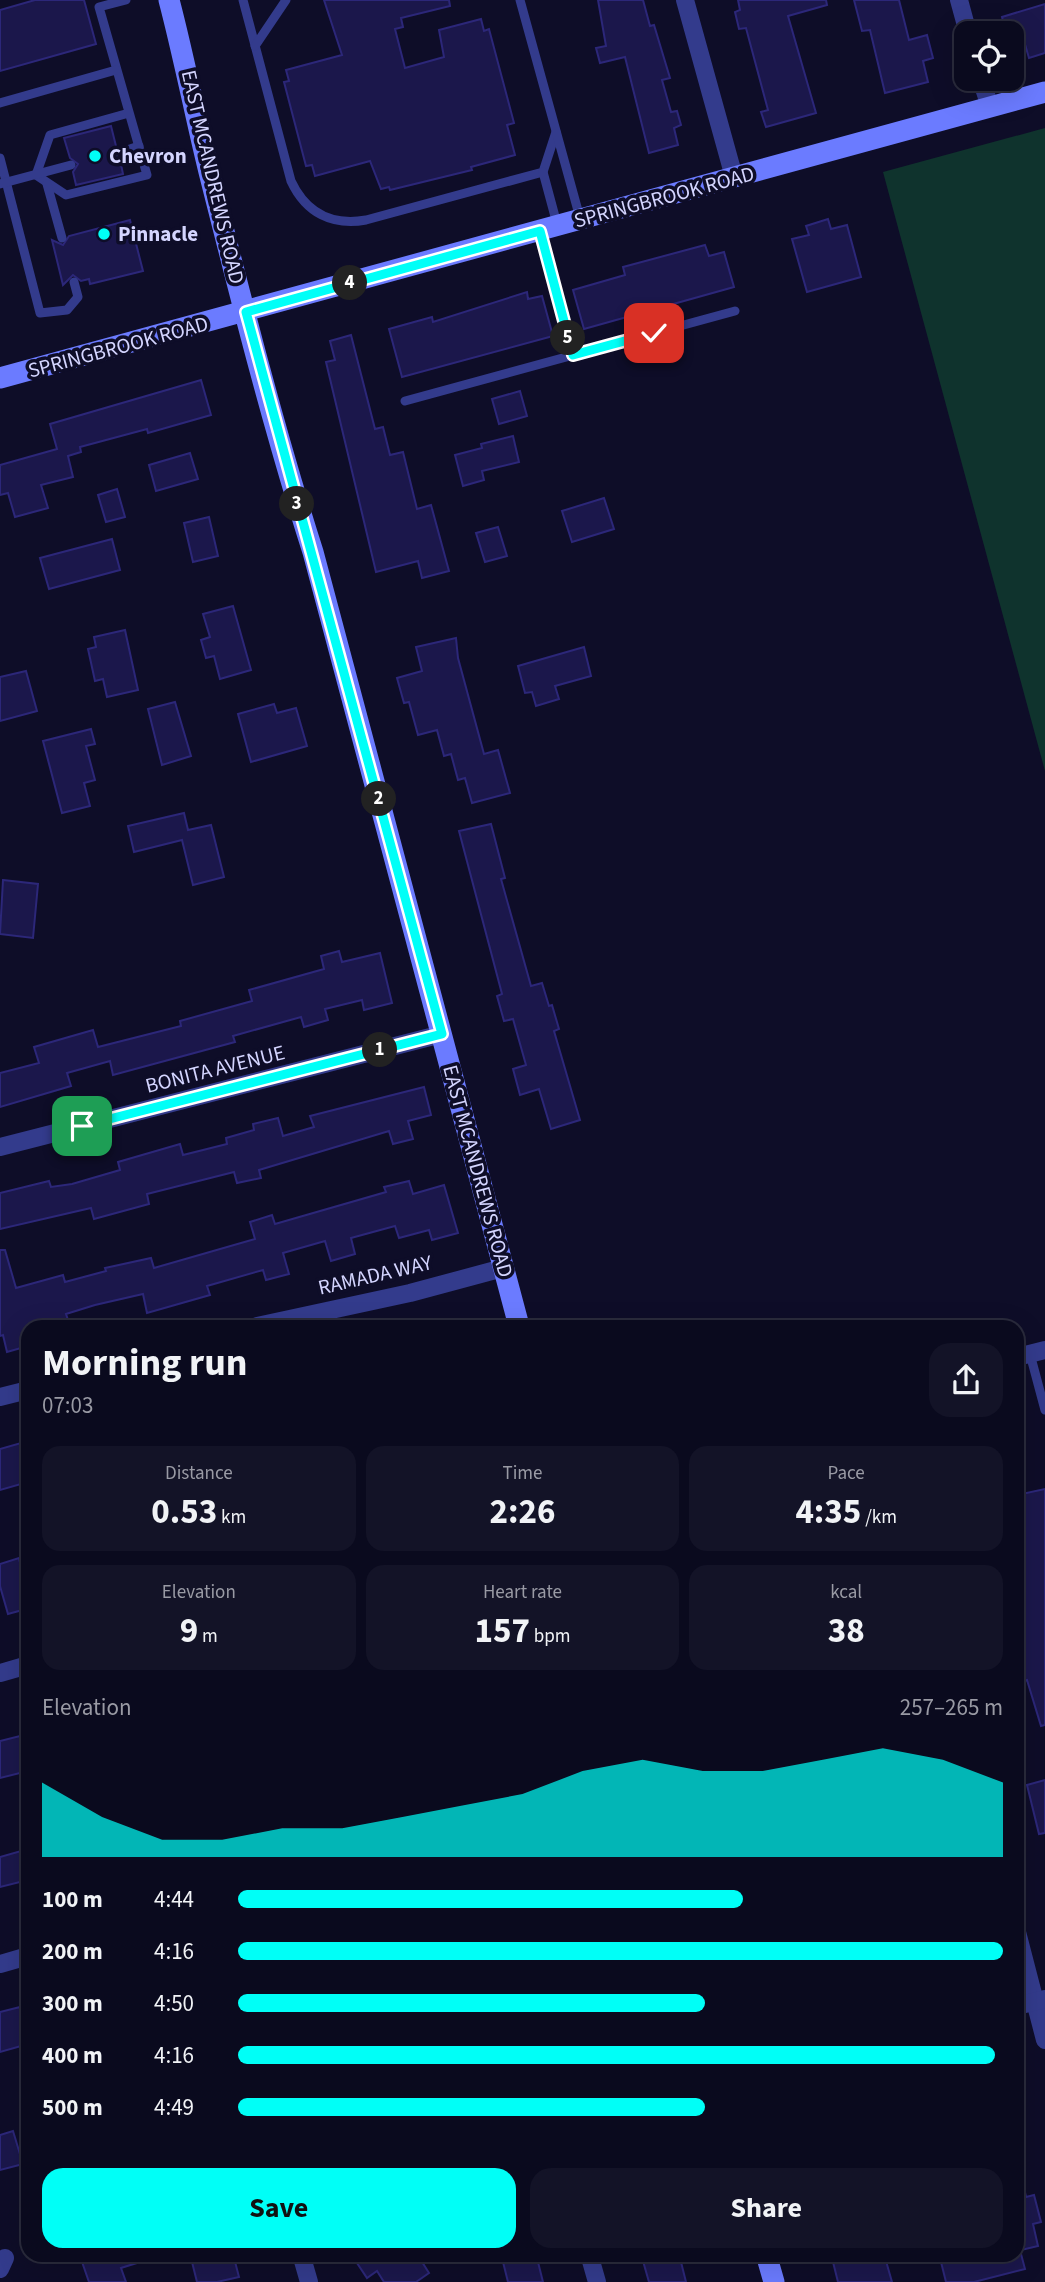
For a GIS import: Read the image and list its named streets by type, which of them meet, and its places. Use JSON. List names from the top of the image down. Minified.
{"streets":{"main road":["EAST MCANDREWS ROAD","SPRINGBROOK ROAD"],"street":["BONITA AVENUE","RAMADA WAY"]},"crossings":[["EAST MCANDREWS ROAD","SPRINGBROOK ROAD"],["EAST MCANDREWS ROAD","BONITA AVENUE"],["EAST MCANDREWS ROAD","RAMADA WAY"]],"places":["Chevron","Pinnacle"],"page":{"pins":["4","5","3","2","1"],"heading":["Morning run","07:03"],"stats":[["Distance","0.53 km"],["Time","2:26"],["Pace","4:35 /km"],["Elevation","9 m"],["Heart rate","157 bpm"],["kcal","38"]],"chart":["Elevation","257–265 m"],"list":[{"name":"100 m","note":"4:44"},{"name":"200 m","note":"4:16"},{"name":"300 m","note":"4:50"},{"name":"400 m","note":"4:16"},{"name":"500 m","note":"4:49"}],"buttons":["Save","Share"]}}
